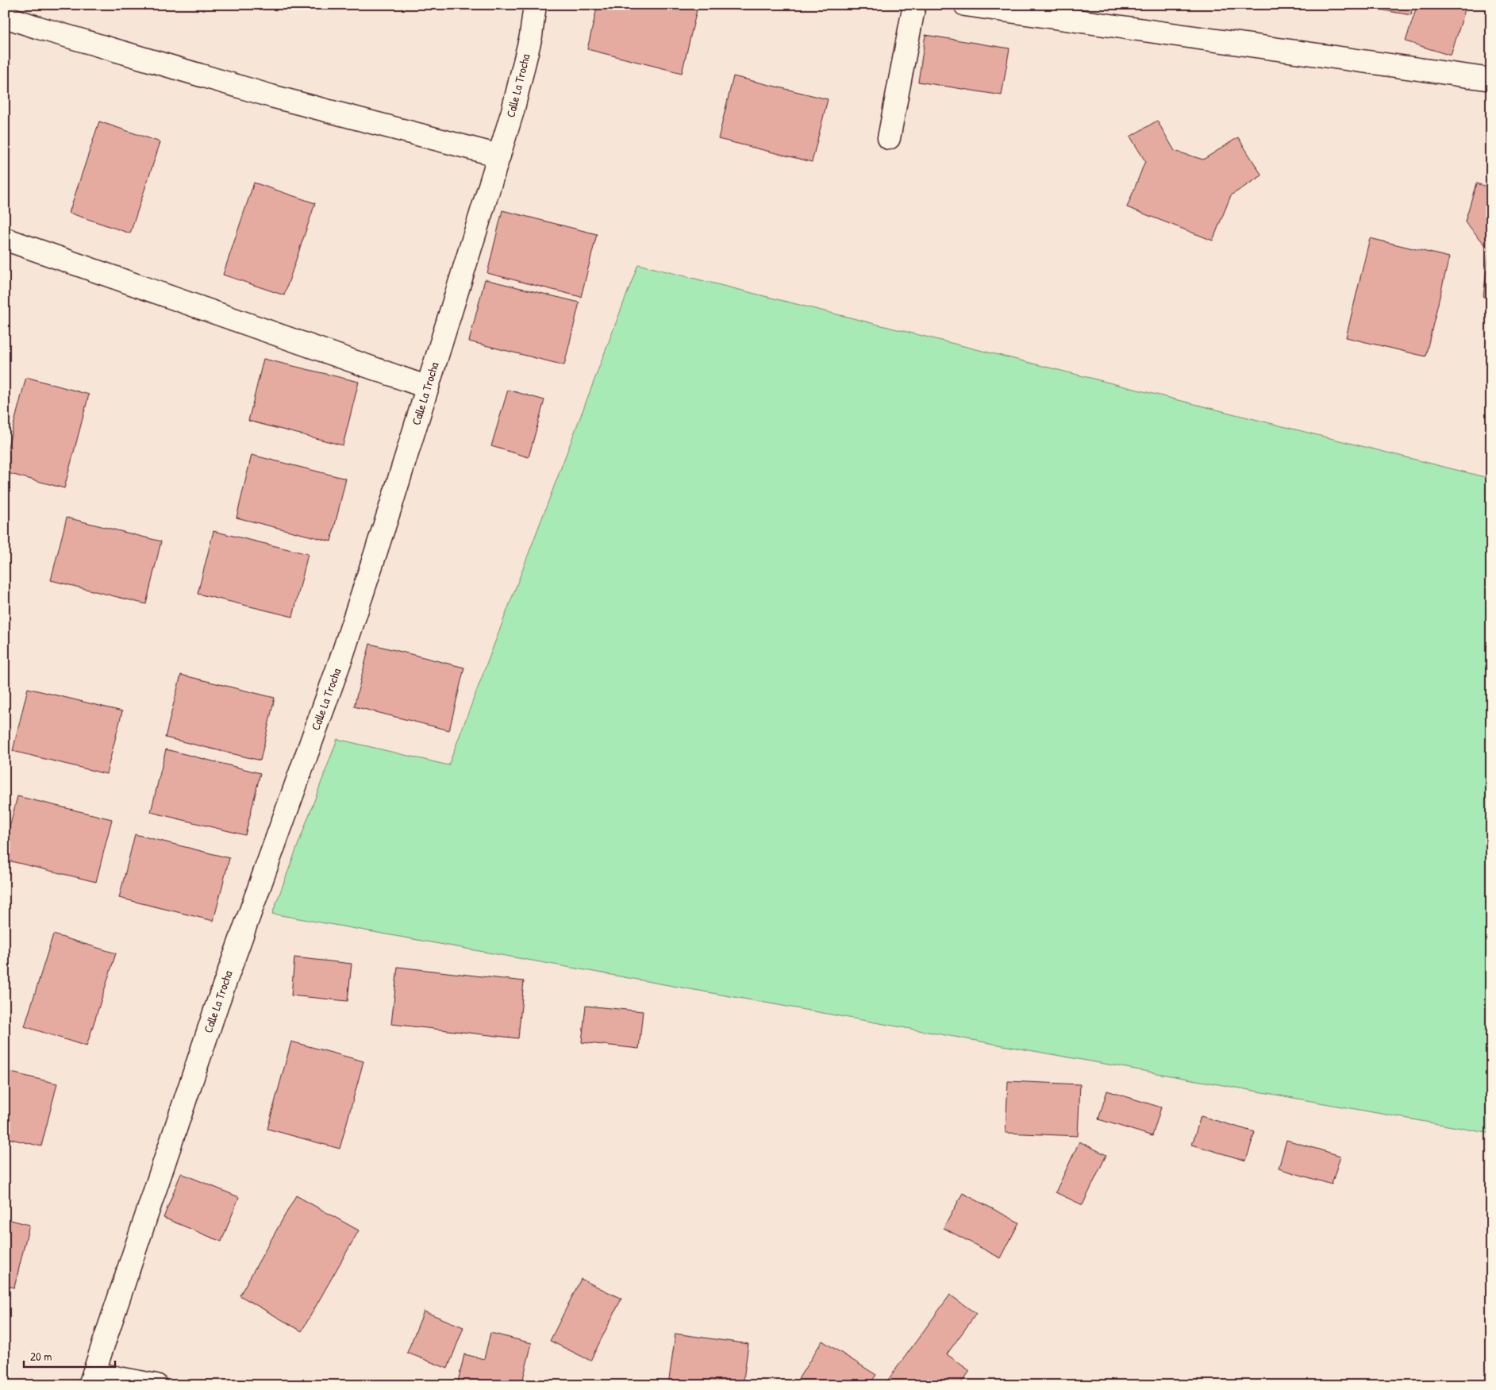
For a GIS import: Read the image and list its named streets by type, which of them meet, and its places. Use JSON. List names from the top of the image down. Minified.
{"streets":{"street":["Calle La Trocha"]},"scale_bar":"20 m"}
